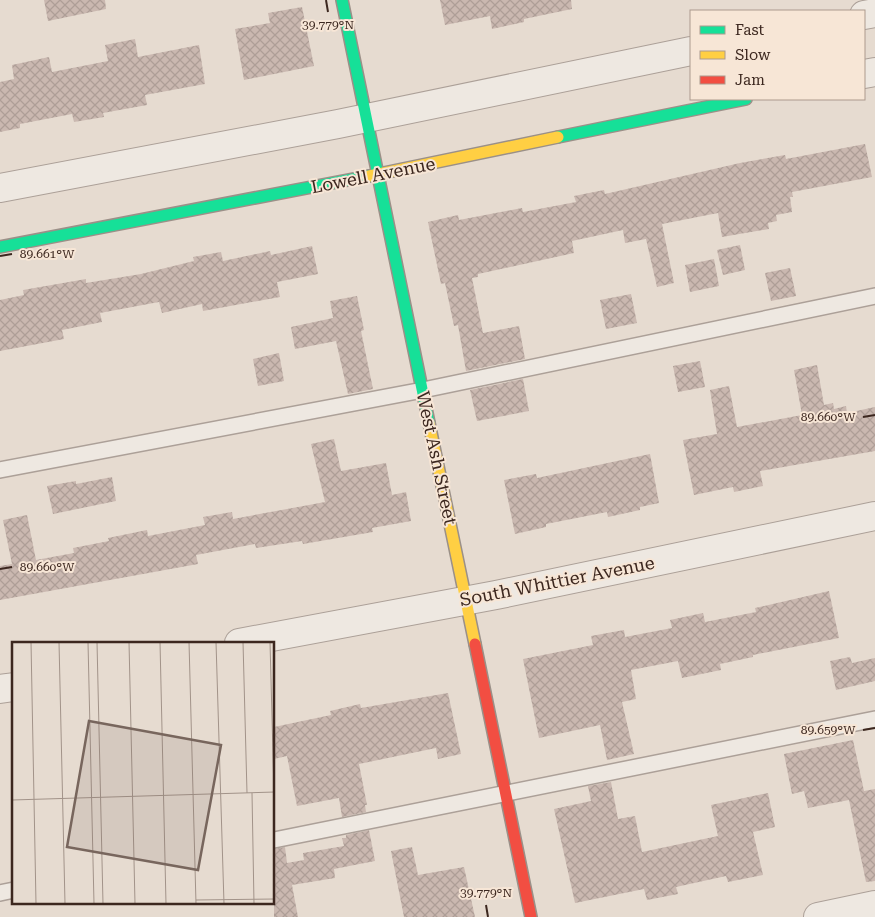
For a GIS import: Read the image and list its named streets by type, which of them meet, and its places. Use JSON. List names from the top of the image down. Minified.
{"streets":{"street":["Lowell Avenue","West Ash Street","South Whittier Avenue"]},"crossings":[["Lowell Avenue","West Ash Street"],["West Ash Street","South Whittier Avenue"]],"legend":["Fast","Slow","Jam"],"coordinates":["39.779°N","89.661°W","89.660°W","89.659°W"]}
